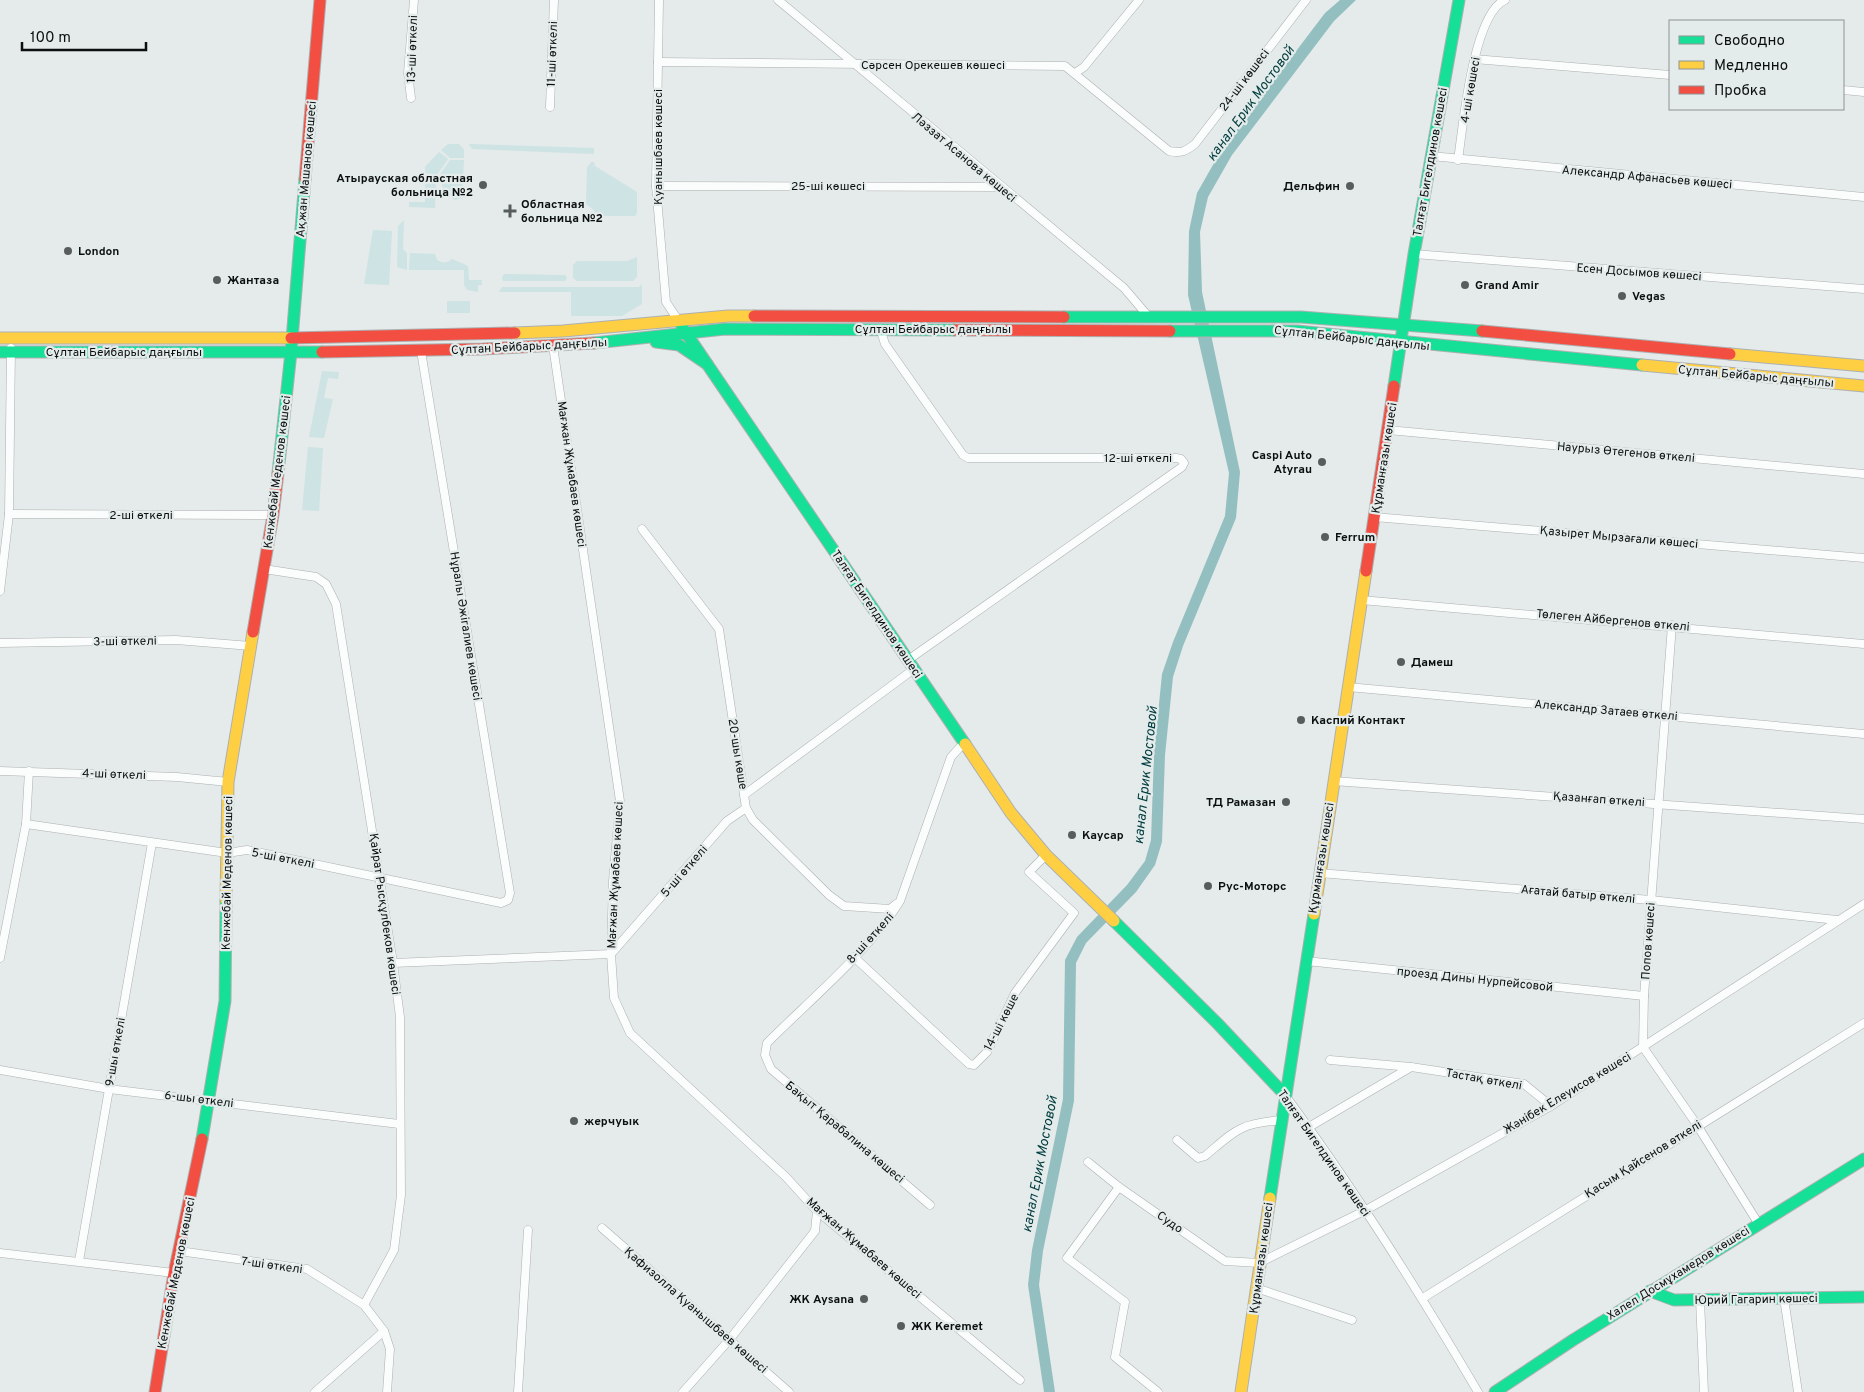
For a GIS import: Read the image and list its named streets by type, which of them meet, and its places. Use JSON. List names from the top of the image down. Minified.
{"streets":{"main road":["Талғат Бигелдинов көшесі","Ақжан Машанов көшесі","Сұлтан Бейбарыс даңғылы","Құрманғазы көшесі","Кенжебай Меденов көшесі","Халел Досмұхамедов көшесі","Юрий Гагарин көшесі"],"street":["13-ші өткелі","11-ші өткелі","Сәрсен Орекешев көшесі","24-ші көшесі","4-ші көшесі","Қуанышбаев көшесі","Ләззат Асанова көшесі","Александр Афанасьев көшесі","25-ші көшесі","Есен Досымов көшесі","Наурыз Өтегенов өткелі","12-ші өткелі","Мағжан Жұмабаев көшесі","2-ші өткелі","Қазырет Мырзағали көшесі","Төлеген Айбергенов өткелі","Нұралы Әжiгалиев көшесi","3-ші өткелі","Александр Затаев өткелі","20-шы көше","4-ші өткелі","Қазанғап өткелі","5-ші өткелі","Ағатай батыр өткелі","Қайрат Рысқұлбеков көшесі","8-ші өткелі","Попов көшесі","проезд Дины Нурпейсовой","14-ші көше","9-шы өткелі","Тастақ өткелі","Жәнібек Елеуисов көшесі","6-шы өткелі","Бақыт Қарабалина көшесі","Қасым Қайсенов өткелі","Судо","7-ші өткелі","Қафизолла Қуанышбаев көшесi"]},"crossings":[["Сәрсен Орекешев көшесі","24-ші көшесі"],["Сәрсен Орекешев көшесі","Қуанышбаев көшесі"],["Сәрсен Орекешев көшесі","Ләззат Асанова көшесі"],["4-ші көшесі","Александр Афанасьев көшесі"],["Қуанышбаев көшесі","Талғат Бигелдинов көшесі"],["Қуанышбаев көшесі","25-ші көшесі"],["Қуанышбаев көшесі","Сұлтан Бейбарыс даңғылы"],["Ләззат Асанова көшесі","25-ші көшесі"],["Ләззат Асанова көшесі","Сұлтан Бейбарыс даңғылы"],["Талғат Бигелдинов көшесі","Александр Афанасьев көшесі"],["Талғат Бигелдинов көшесі","Есен Досымов көшесі"],["Талғат Бигелдинов көшесі","Сұлтан Бейбарыс даңғылы"],["Талғат Бигелдинов көшесі","12-ші өткелі"],["Талғат Бигелдинов көшесі","Құрманғазы көшесі"],["Талғат Бигелдинов көшесі","8-ші өткелі"],["Талғат Бигелдинов көшесі","14-ші көше"],["Талғат Бигелдинов көшесі","Жәнібек Елеуисов көшесі"],["Талғат Бигелдинов көшесі","Қасым Қайсенов өткелі"],["Ақжан Машанов көшесі","Сұлтан Бейбарыс даңғылы"],["Ақжан Машанов көшесі","Кенжебай Меденов көшесі"],["Сұлтан Бейбарыс даңғылы","12-ші өткелі"],["Сұлтан Бейбарыс даңғылы","Құрманғазы көшесі"],["Сұлтан Бейбарыс даңғылы","Кенжебай Меденов көшесі"],["Сұлтан Бейбарыс даңғылы","Мағжан Жұмабаев көшесі"],["Сұлтан Бейбарыс даңғылы","Нұралы Әжiгалиев көшесi"],["Наурыз Өтегенов өткелі","Құрманғазы көшесі"],["Құрманғазы көшесі","Қазырет Мырзағали көшесі"],["Құрманғазы көшесі","Төлеген Айбергенов өткелі"],["Құрманғазы көшесі","Александр Затаев өткелі"],["Құрманғазы көшесі","Қазанғап өткелі"],["Құрманғазы көшесі","Ағатай батыр өткелі"],["Құрманғазы көшесі","проезд Дины Нурпейсовой"],["Құрманғазы көшесі","Жәнібек Елеуисов көшесі"],["Құрманғазы көшесі","Судо"],["Кенжебай Меденов көшесі","2-ші өткелі"],["Кенжебай Меденов көшесі","3-ші өткелі"],["Кенжебай Меденов көшесі","4-ші өткелі"],["Кенжебай Меденов көшесі","5-ші өткелі"],["Кенжебай Меденов көшесі","Қайрат Рысқұлбеков көшесі"],["Кенжебай Меденов көшесі","6-шы өткелі"],["Кенжебай Меденов көшесі","7-ші өткелі"],["Мағжан Жұмабаев көшесі","5-ші өткелі"],["Төлеген Айбергенов өткелі","Попов көшесі"],["Нұралы Әжiгалиев көшесi","5-ші өткелі"],["Александр Затаев өткелі","Попов көшесі"],["20-шы көше","5-ші өткелі"],["20-шы көше","8-ші өткелі"],["Қазанғап өткелі","Попов көшесі"],["5-ші өткелі","Қайрат Рысқұлбеков көшесі"],["5-ші өткелі","9-шы өткелі"],["Ағатай батыр өткелі","Попов көшесі"],["Ағатай батыр өткелі","Жәнібек Елеуисов көшесі"],["Қайрат Рысқұлбеков көшесі","6-шы өткелі"],["Қайрат Рысқұлбеков көшесі","7-ші өткелі"],["8-ші өткелі","14-ші көше"],["8-ші өткелі","Бақыт Қарабалина көшесі"],["Попов көшесі","проезд Дины Нурпейсовой"],["Попов көшесі","Жәнібек Елеуисов көшесі"],["9-шы өткелі","6-шы өткелі"],["Тастақ өткелі","Жәнібек Елеуисов көшесі"],["Жәнібек Елеуисов көшесі","Судо"],["Халел Досмұхамедов көшесі","Юрий Гагарин көшесі"]],"water":["канал Ерик Мостовой"],"places":{"other":["Атырауская областная больница №2","Дельфин","London","Жантаза","Grand Amir","Vegas","Caspi Auto Atyrau","Ferrum","Дамеш","Каспий Контакт","ТД Рамазан","Каусар","Рус-Моторс","жерчуык","ЖК Aysana","ЖК Keremet"],"health":["Областная больница №2"]},"legend":["Свободно","Медленно","Пробка"],"scale_bar":"100 m"}
